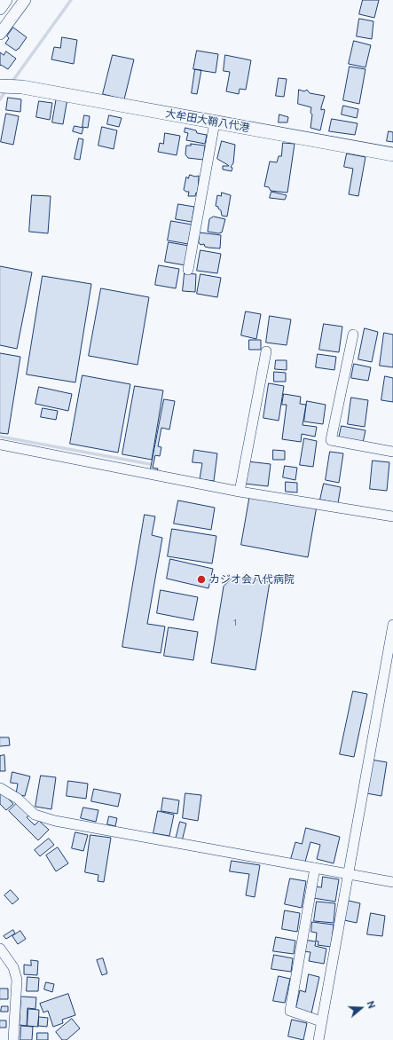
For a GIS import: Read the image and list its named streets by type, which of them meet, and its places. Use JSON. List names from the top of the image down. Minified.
{"streets":{"main road":["大牟田大鞘八代港"]},"places":["カジオ会八代病院"],"house_numbers":["1"],"north":"right"}
